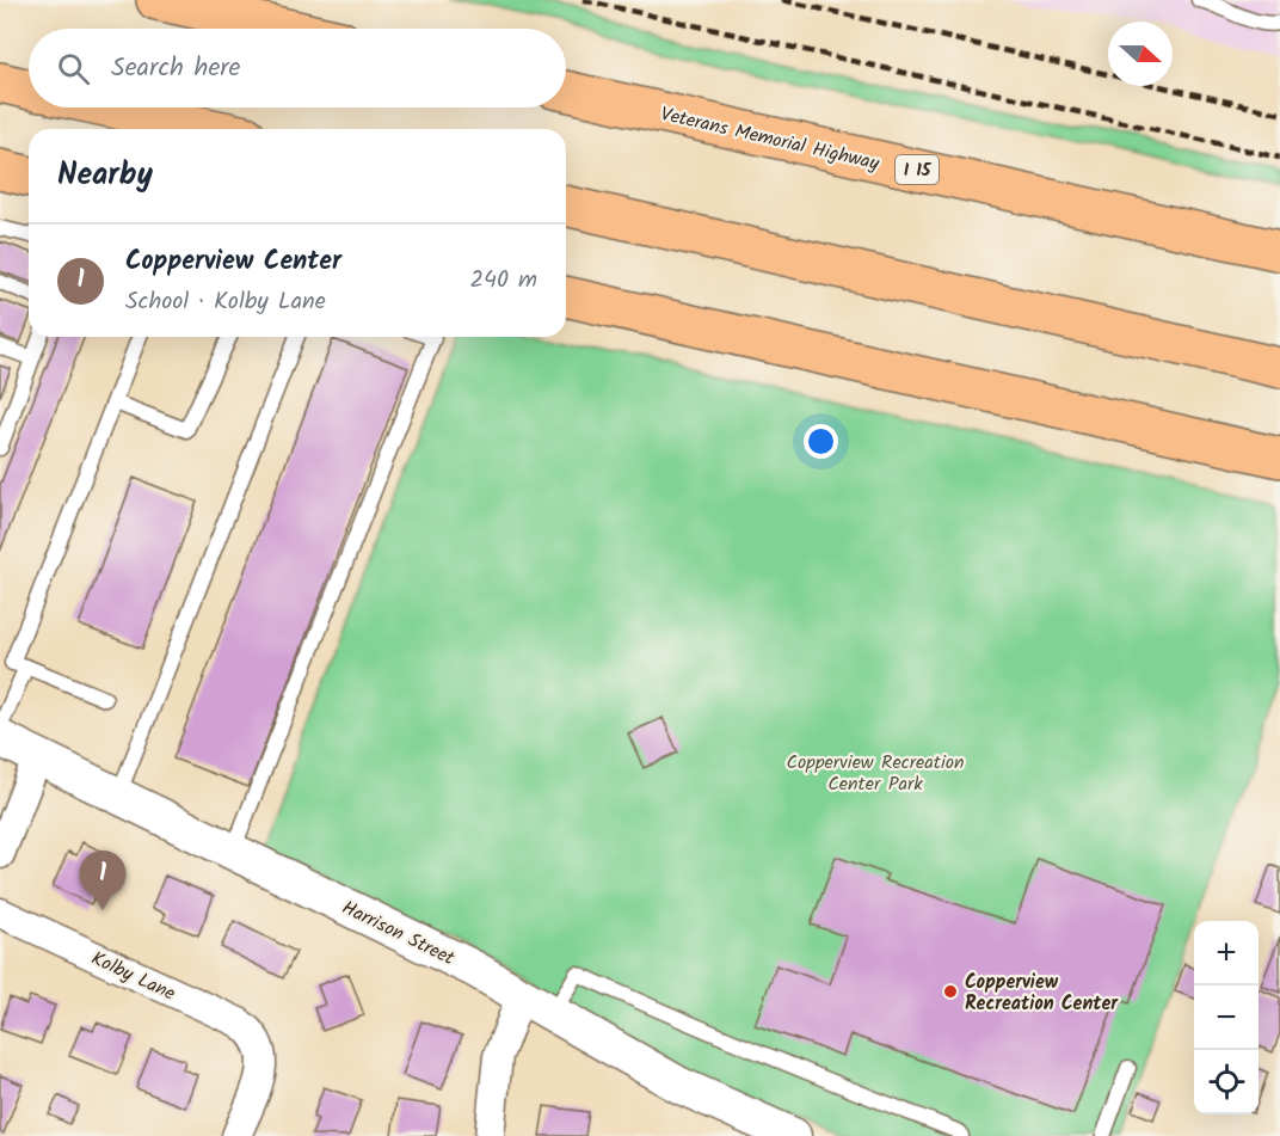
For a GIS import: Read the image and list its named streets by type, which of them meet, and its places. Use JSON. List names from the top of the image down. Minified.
{"streets":{"highway":["Veterans Memorial Highway","I 15"],"street":["Harrison Street","Kolby Lane"]},"parks":["Copperview Recreation Center Park"],"places":["Copperview Recreation Center"],"north":"right","page":{"search":"Search here","heading":"Nearby","list":[{"mark":"1","name":"Copperview Center","note":"School · Kolby Lane","value":"240 m"}],"pins":"1","map_buttons":["+","−"]}}
